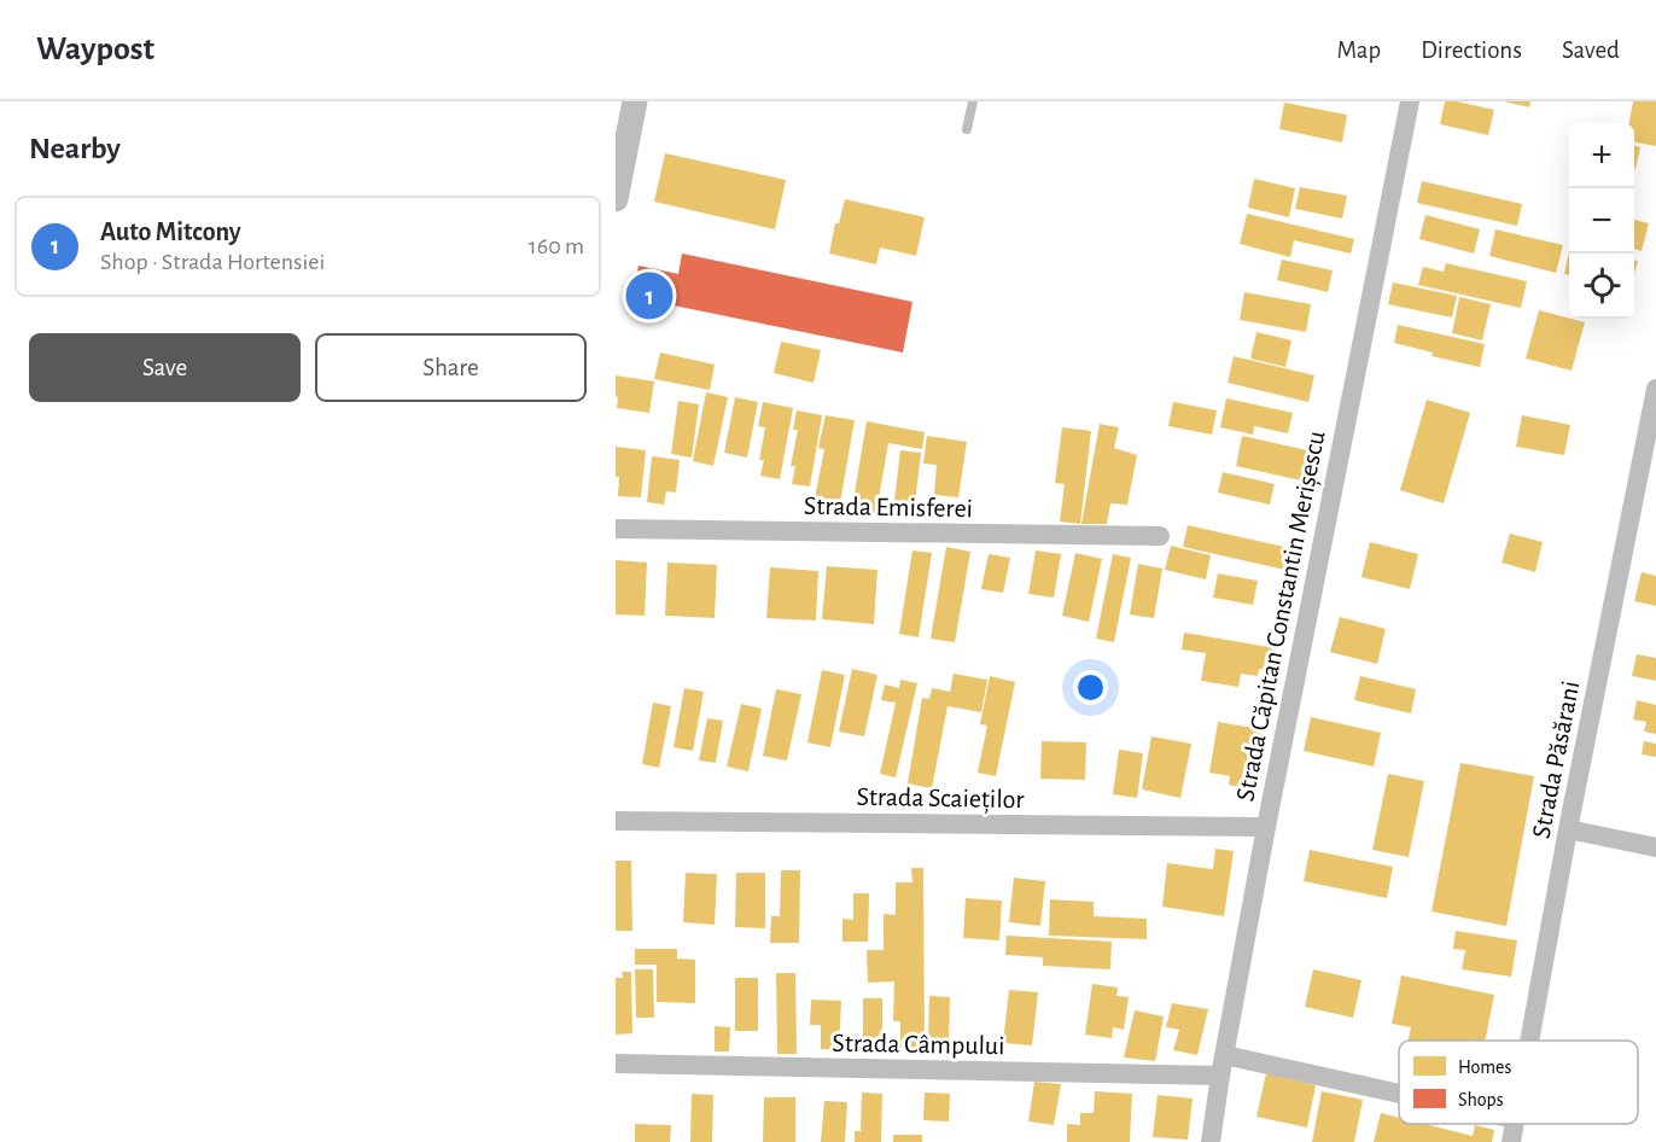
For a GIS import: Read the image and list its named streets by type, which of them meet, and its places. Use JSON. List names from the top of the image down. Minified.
{"streets":{"street":["Strada Emisferei","Strada Căpitan Constantin Merișescu","Strada Păsărani","Strada Scaieților","Strada Câmpului"]},"crossings":[["Strada Căpitan Constantin Merișescu","Strada Scaieților"],["Strada Căpitan Constantin Merișescu","Strada Câmpului"]],"legend":["Homes","Shops"],"page":{"header":"Waypost","nav":["Map","Directions","Saved"],"heading":"Nearby","map_buttons":["+","−"],"list":[{"mark":"1","name":"Auto Mitcony","note":"Shop · Strada Hortensiei","value":"160 m"}],"pins":"1","buttons":["Save","Share"]}}
